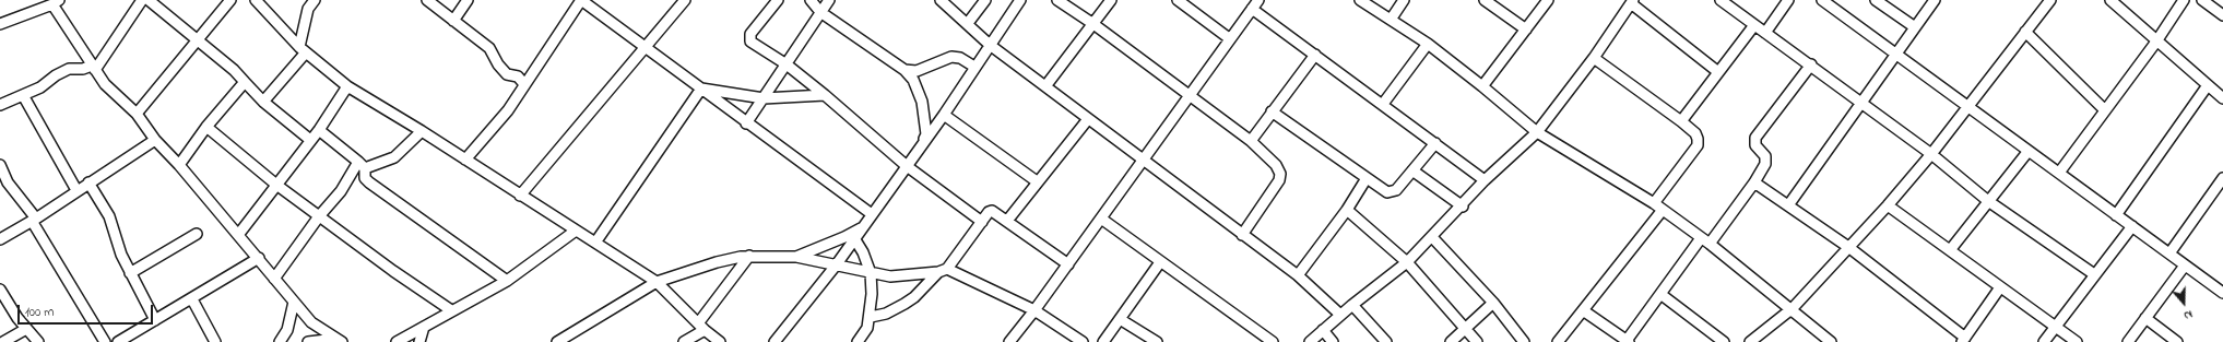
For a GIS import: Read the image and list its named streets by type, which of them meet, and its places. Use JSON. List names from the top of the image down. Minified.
{"scale_bar":"100 m","north":"bottom"}
